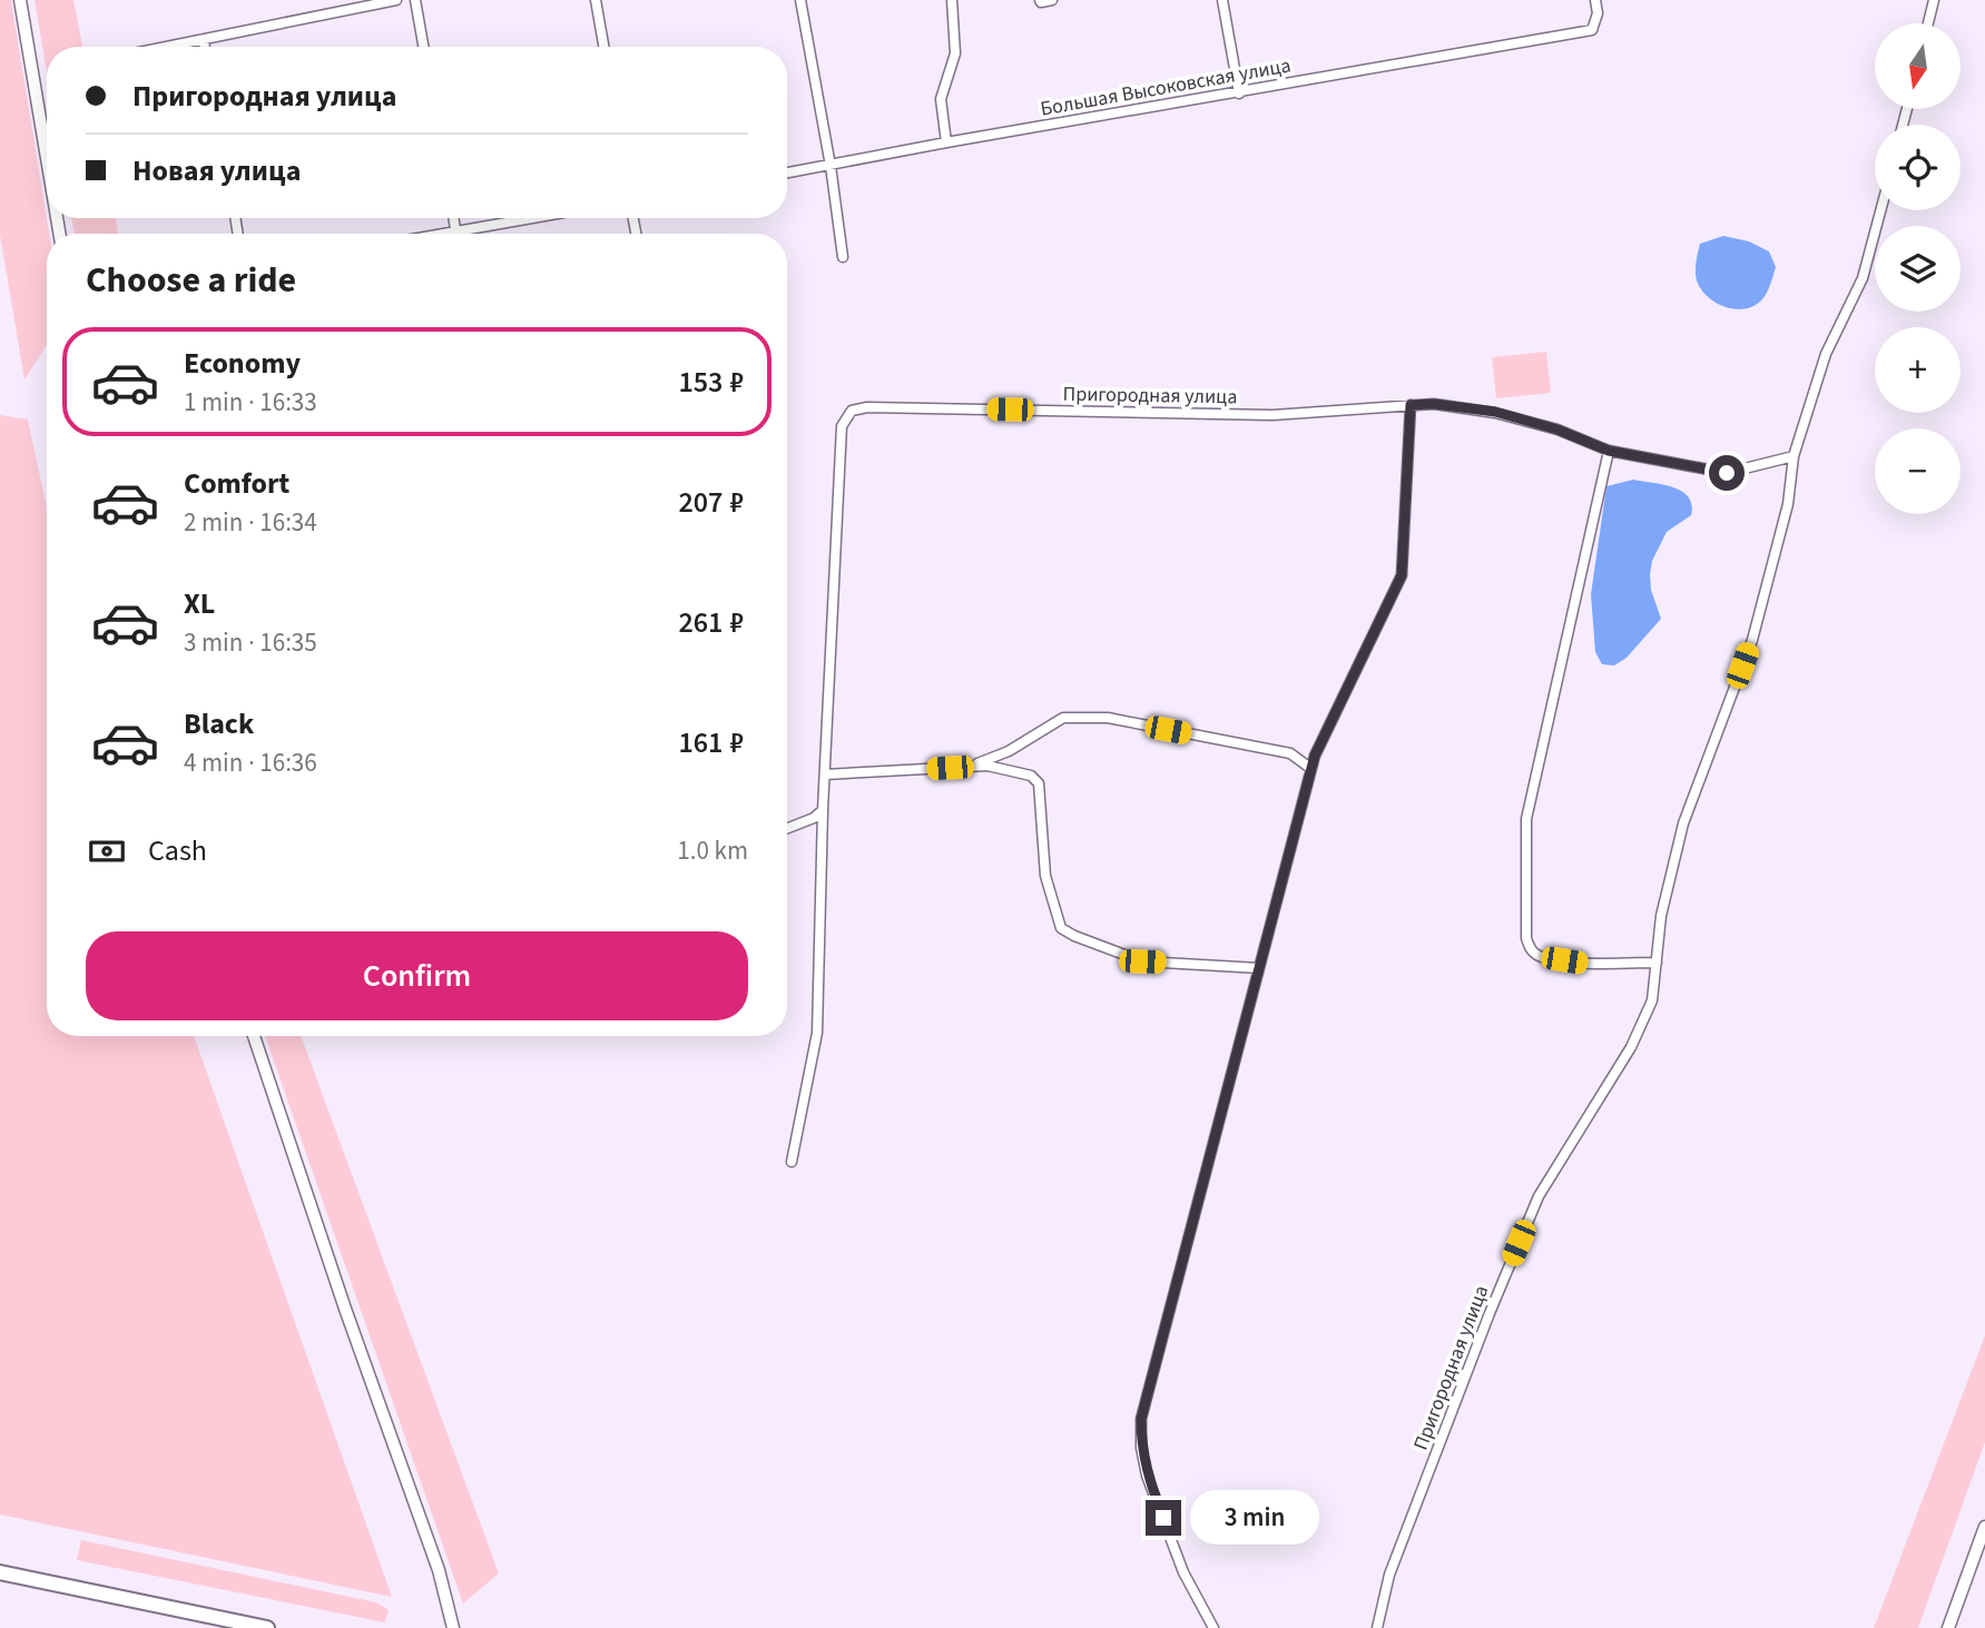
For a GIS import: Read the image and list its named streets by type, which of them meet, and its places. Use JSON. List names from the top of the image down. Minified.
{"streets":{"street":["Большая Высоковская улица","Пригородная улица"]},"north":"bottom","page":{"map_buttons":["+","−"],"banner":["Пригородная улица","Новая улица"],"heading":"Choose a ride","list":[{"name":"Economy","note":"1 min · 16:33","value":"153 ₽"},{"name":"Comfort","note":"2 min · 16:34","value":"207 ₽"},{"name":"XL","note":"3 min · 16:35","value":"261 ₽"},{"name":"Black","note":"4 min · 16:36","value":"161 ₽"}],"pay":["Cash","1.0 km"],"buttons":"Confirm","bubble":"3 min"}}
